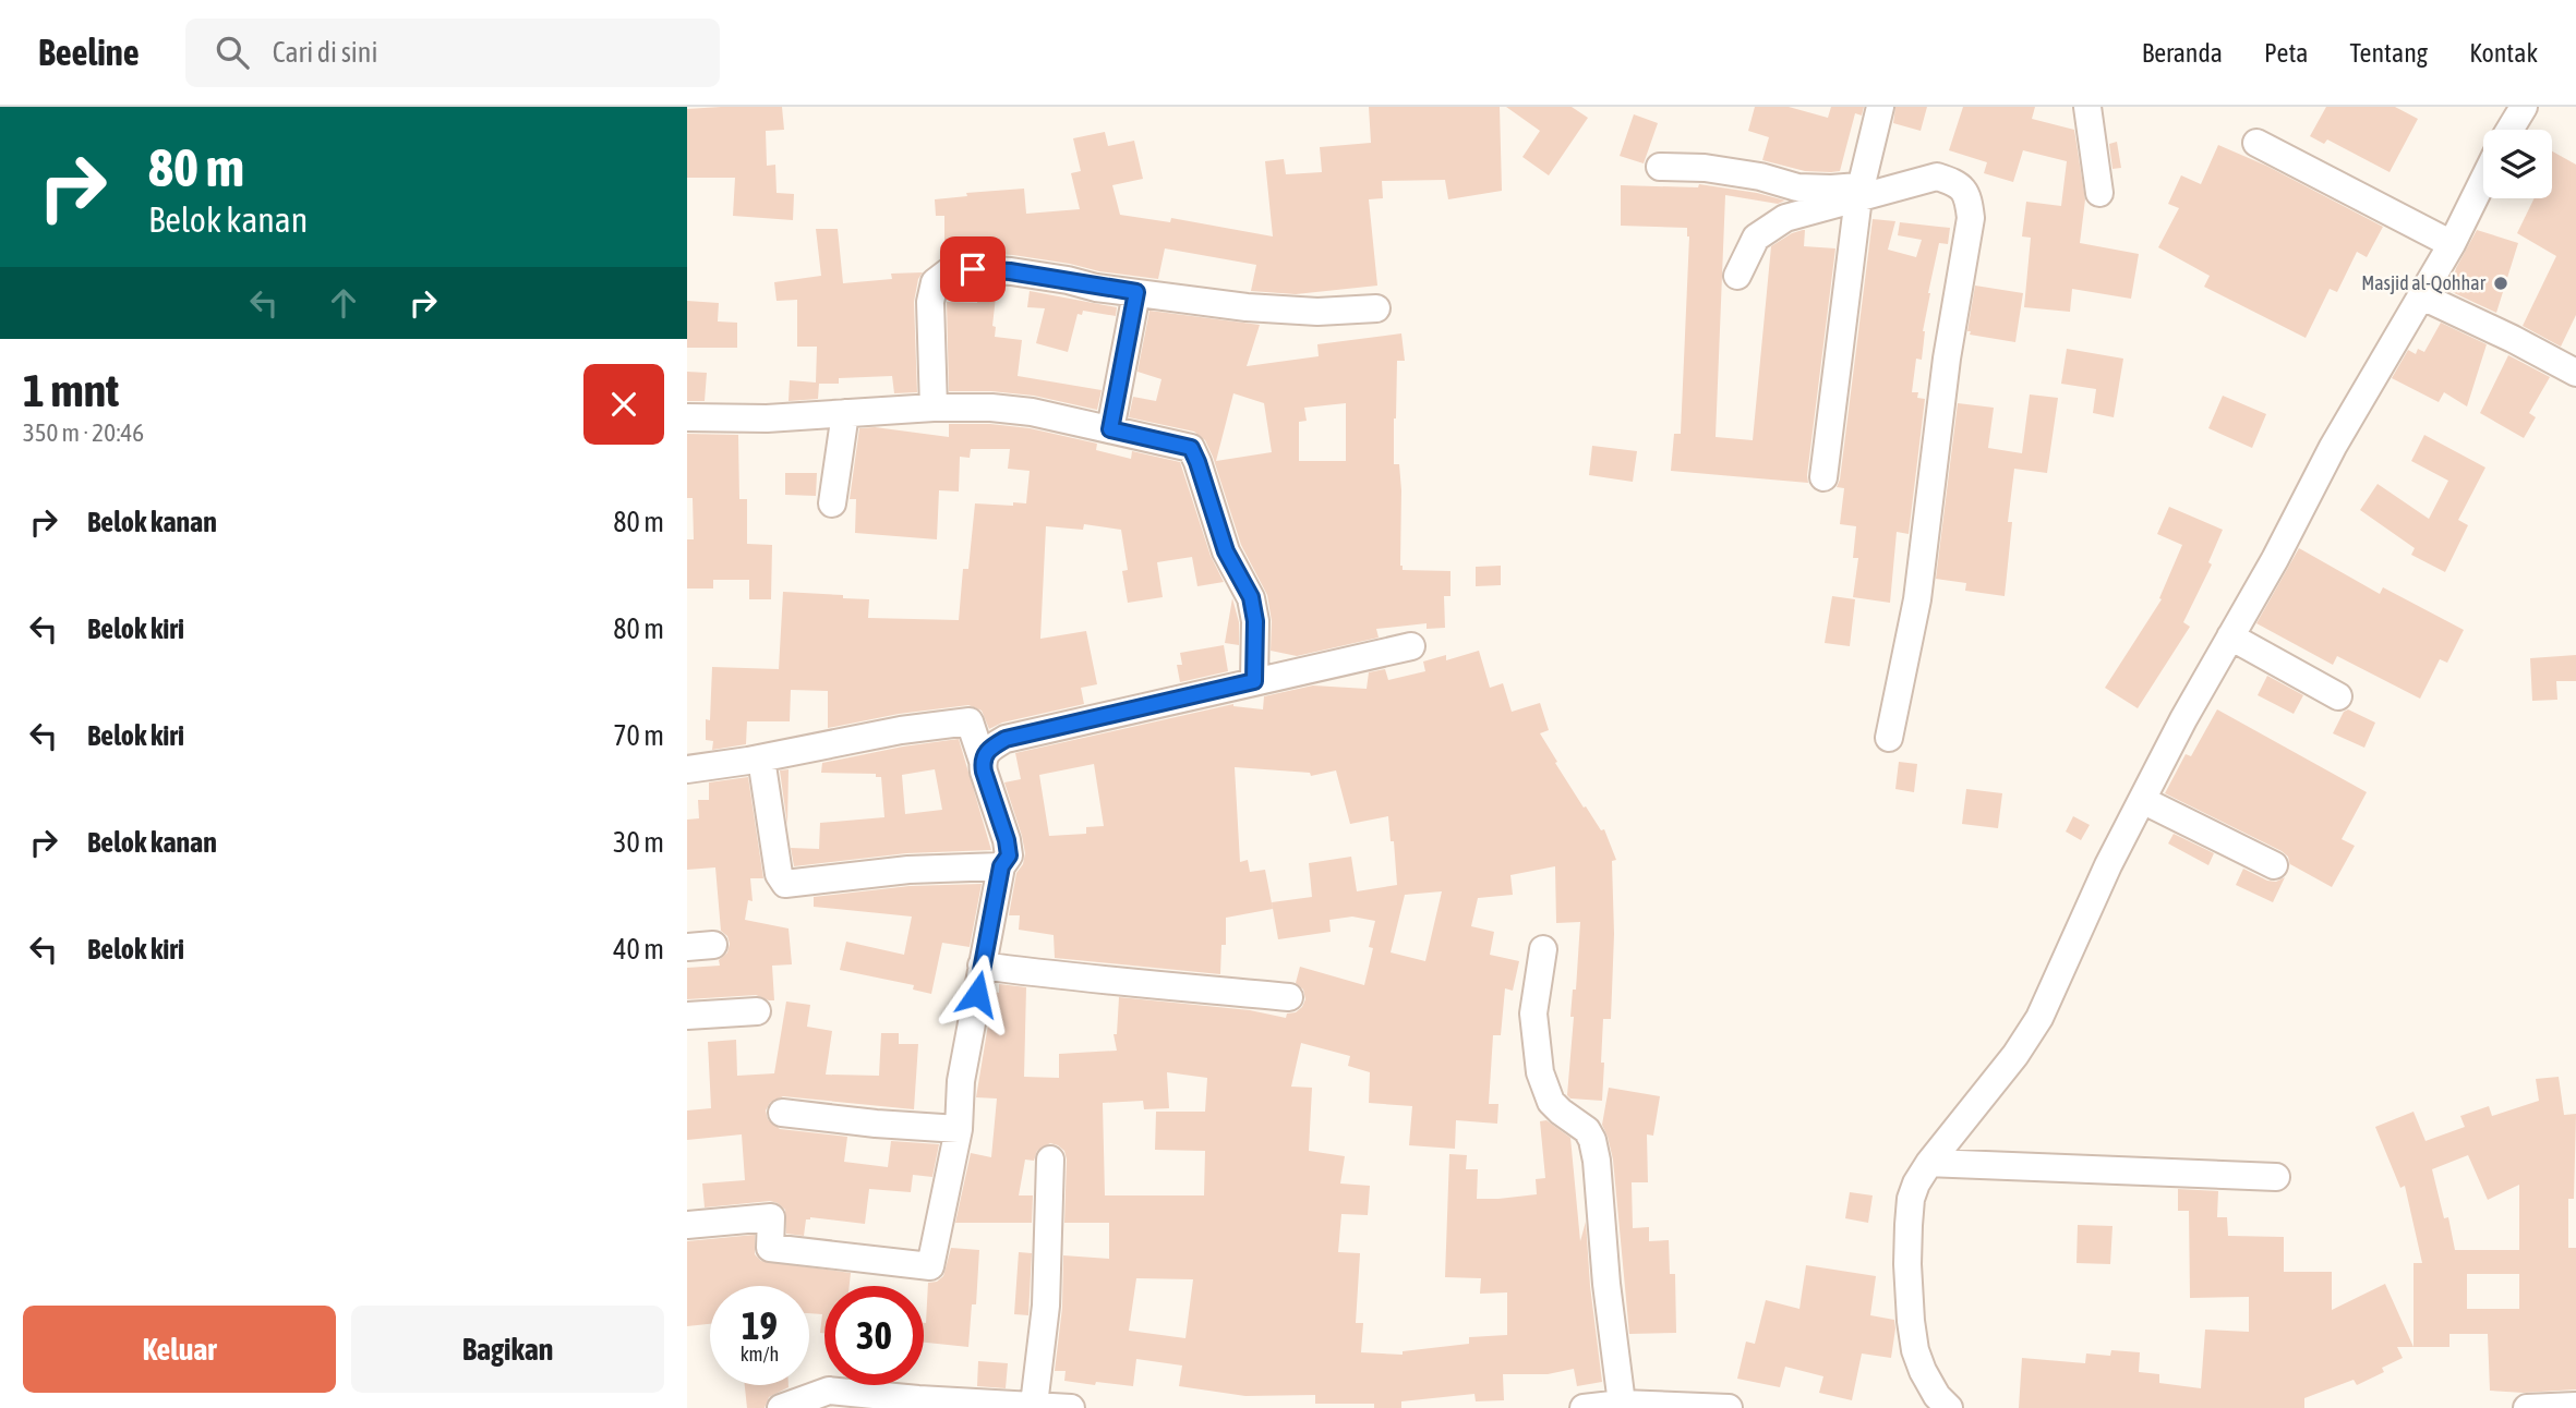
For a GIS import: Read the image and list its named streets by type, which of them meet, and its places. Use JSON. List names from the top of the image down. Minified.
{"places":["Masjid al-Qohhar"],"page":{"header":"Beeline","search":"Cari di sini","nav":["Beranda","Peta","Tentang","Kontak"],"turn":["80 m","Belok kanan"],"heading":["1 mnt","350 m · 20:46"],"list":[{"name":"Belok kanan","value":"80 m"},{"name":"Belok kiri","value":"80 m"},{"name":"Belok kiri","value":"70 m"},{"name":"Belok kanan","value":"30 m"},{"name":"Belok kiri","value":"40 m"}],"speed":"19 km/h","limit":"30","buttons":["Keluar","Bagikan"]}}
